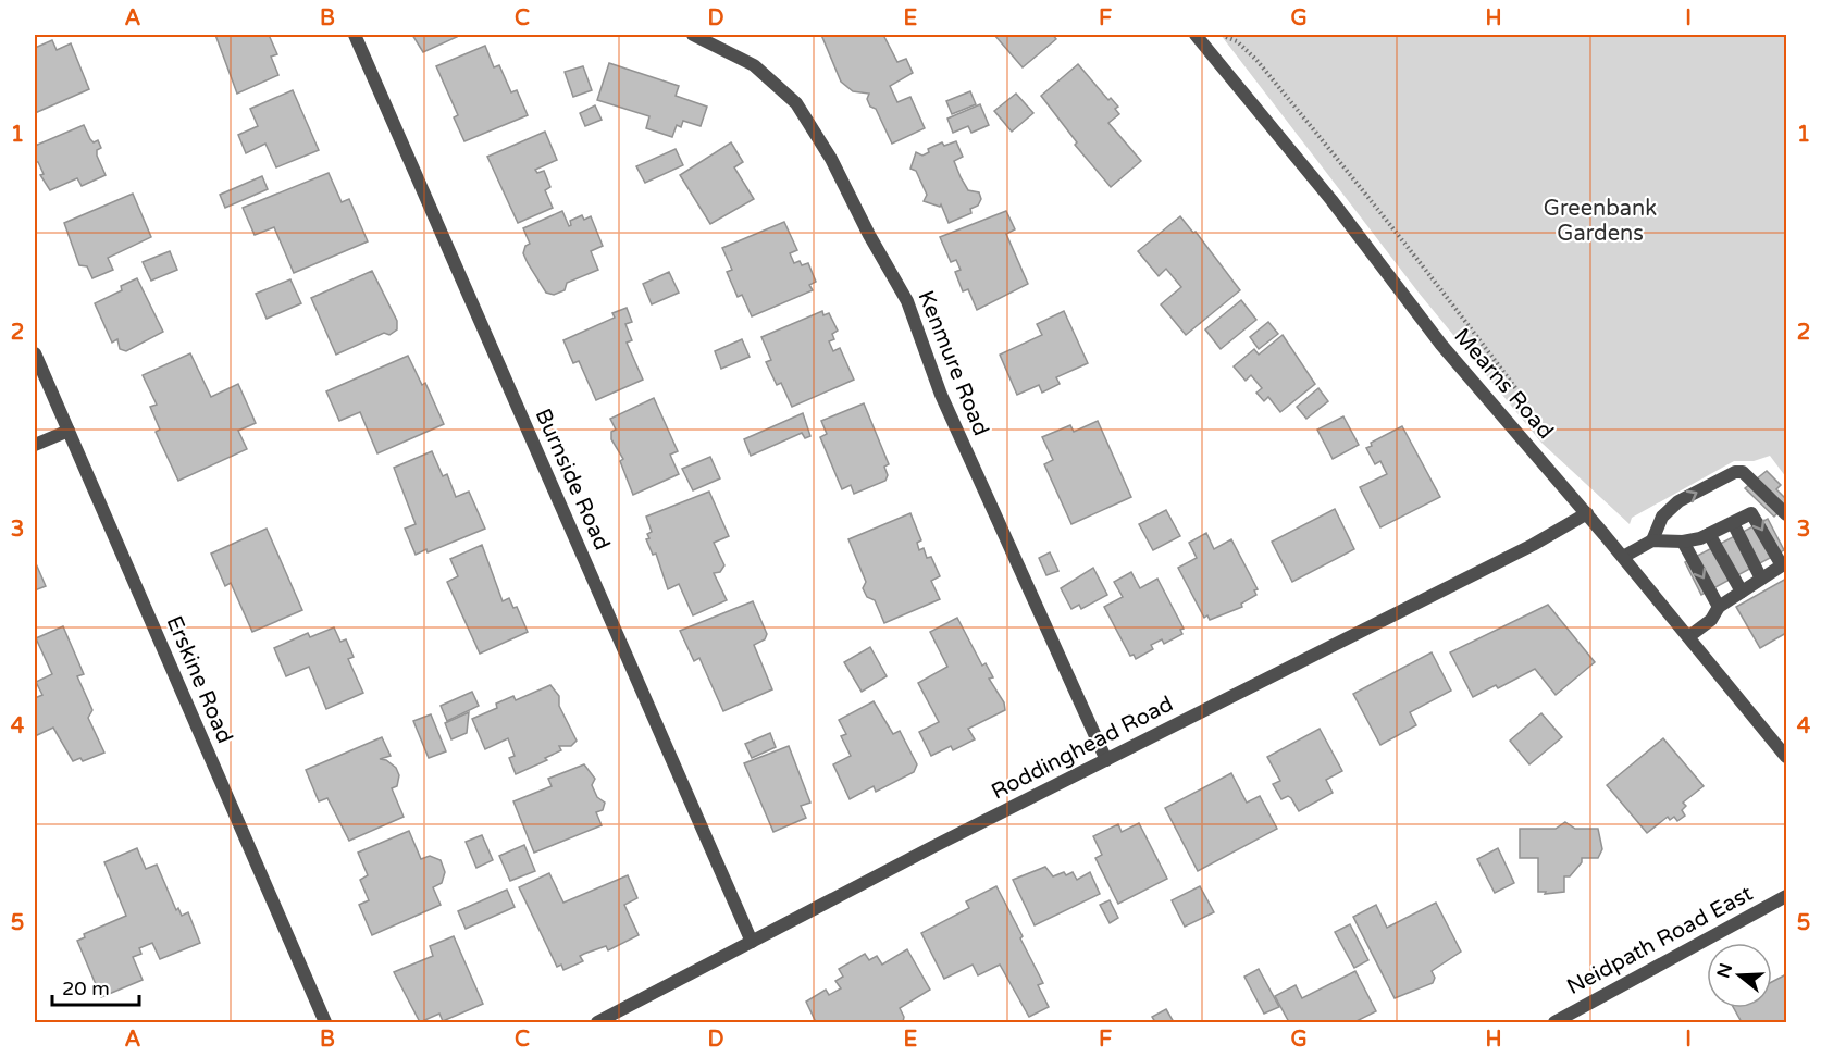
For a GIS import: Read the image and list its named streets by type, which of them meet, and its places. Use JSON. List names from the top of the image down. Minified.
{"streets":{"street":["Kenmure Road","Mearns Road","Burnside Road","Erskine Road","Roddinghead Road","Neidpath Road East"]},"crossings":[["Kenmure Road","Roddinghead Road"],["Mearns Road","Roddinghead Road"],["Burnside Road","Roddinghead Road"]],"parks":["Greenbank Gardens"],"scale_bar":"20 m","north":"left","grid":{"columns":["A","B","C","D","E","F","G","H","I"],"rows":["1","2","3","4","5"]}}
